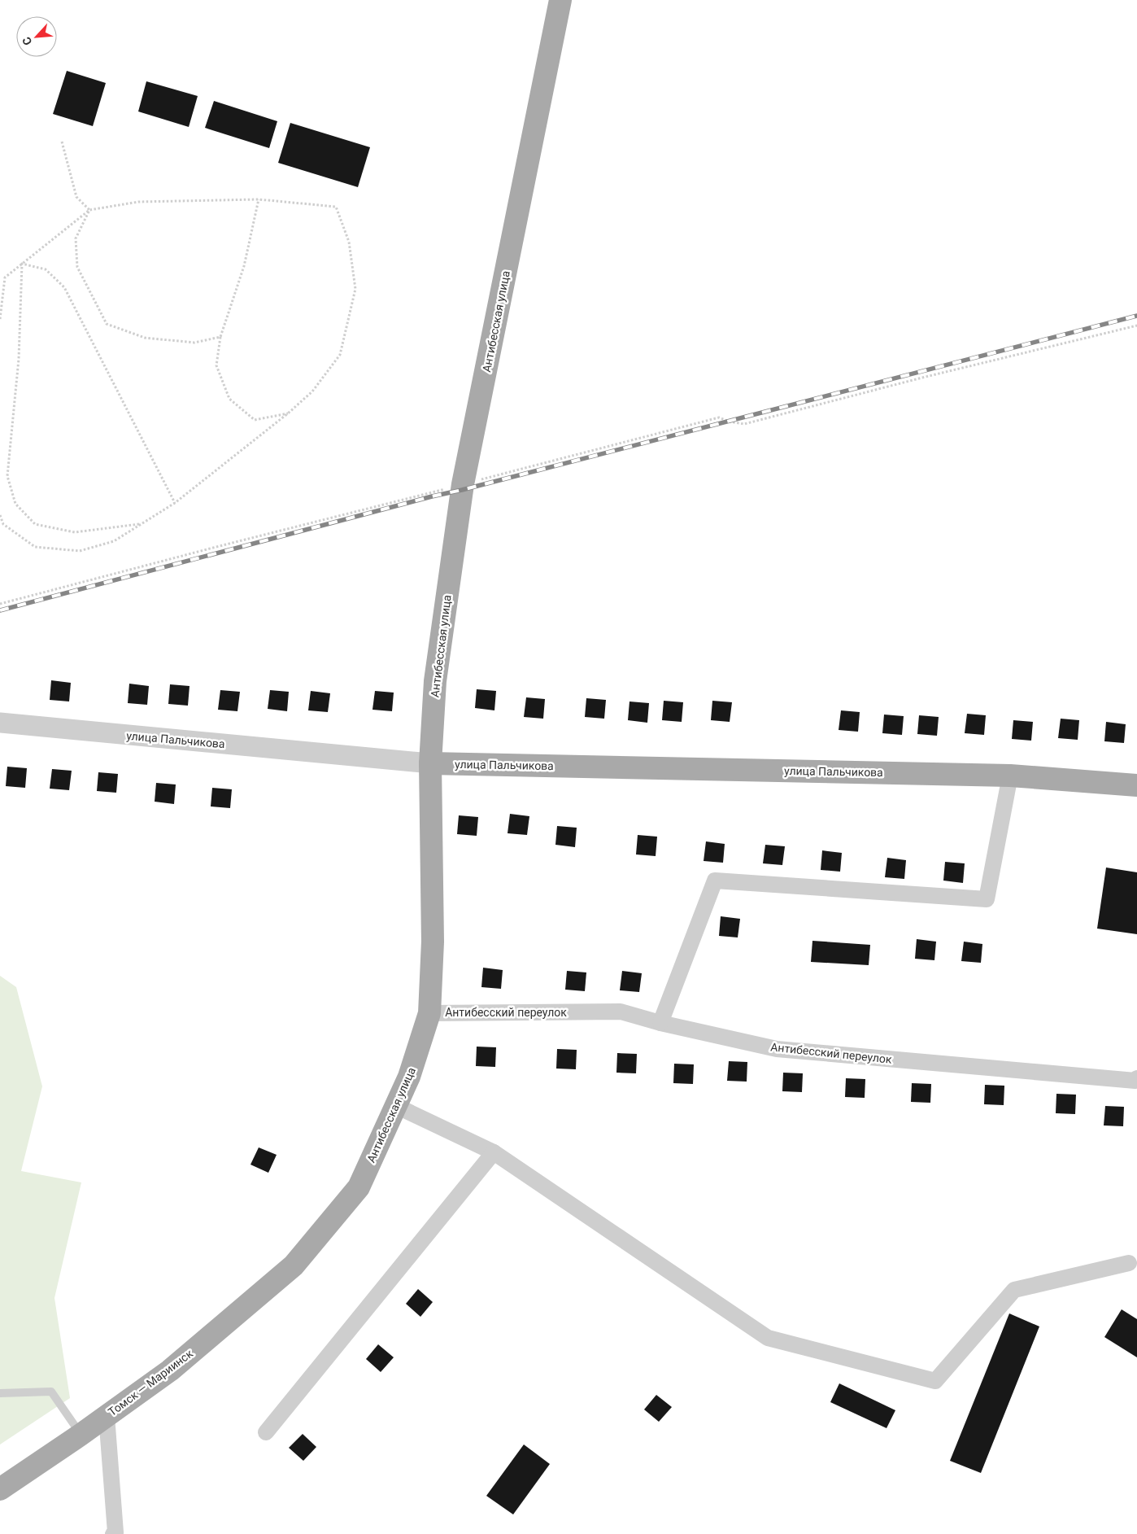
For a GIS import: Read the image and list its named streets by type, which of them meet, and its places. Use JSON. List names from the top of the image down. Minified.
{"streets":{"main road":["Антибесская улица","улица Пальчикова","Томск — Мариинск"],"street":["Антибесский переулок"]},"crossings":[["Антибесская улица","улица Пальчикова"],["Антибесская улица","Антибесский переулок"],["Антибесская улица","Томск — Мариинск"]],"north":"bottom left"}
